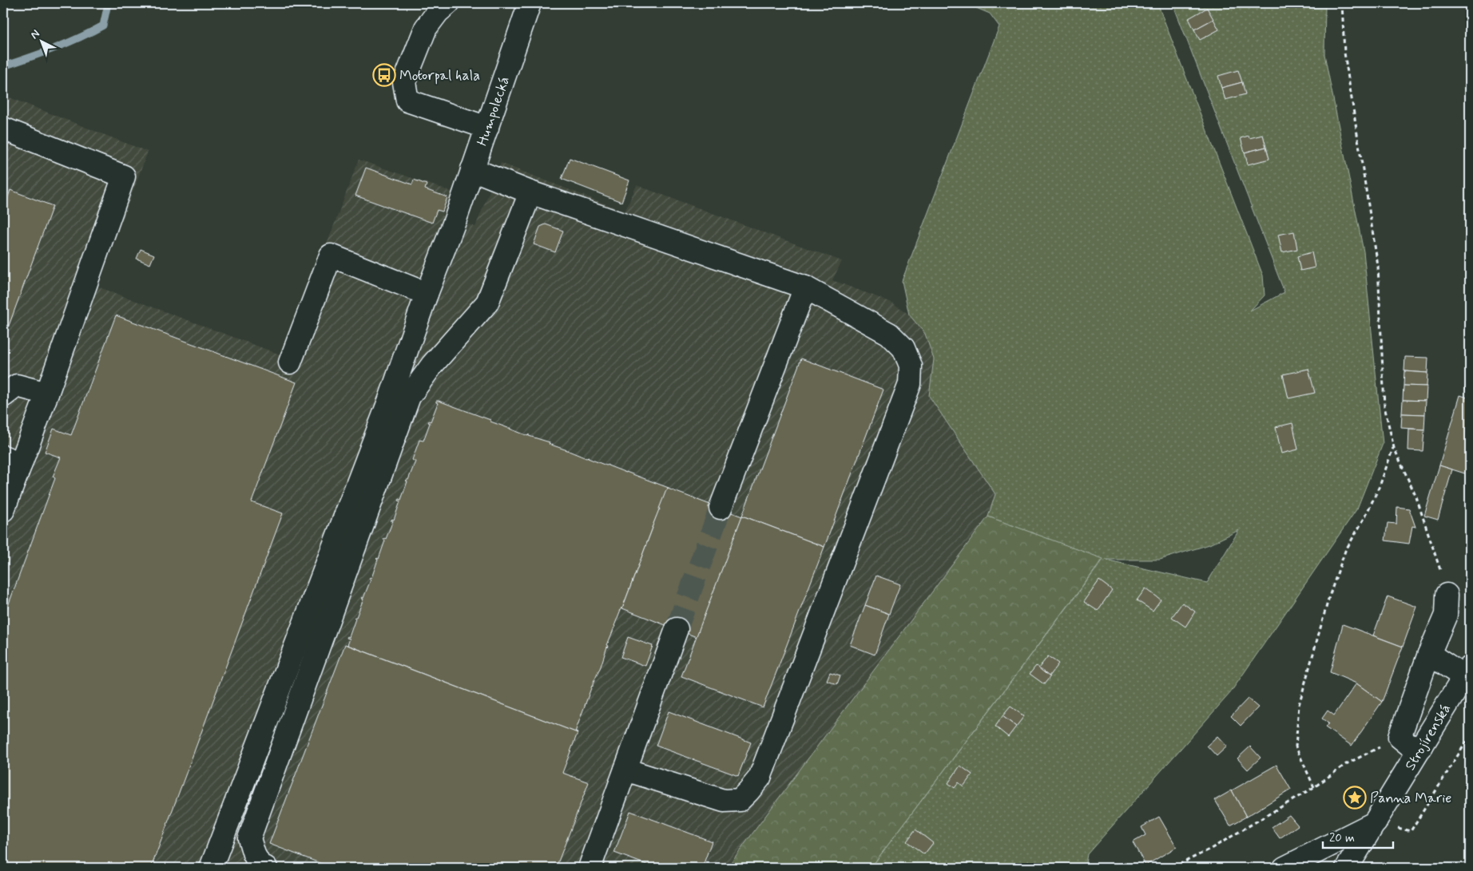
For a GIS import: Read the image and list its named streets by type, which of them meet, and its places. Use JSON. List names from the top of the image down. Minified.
{"streets":{"street":["Humpolecká","Strojírenská"]},"places":{"bus stop":["Motorpal hala"],"place":["Panna Marie"]},"scale_bar":"20 m","north":"top left"}
